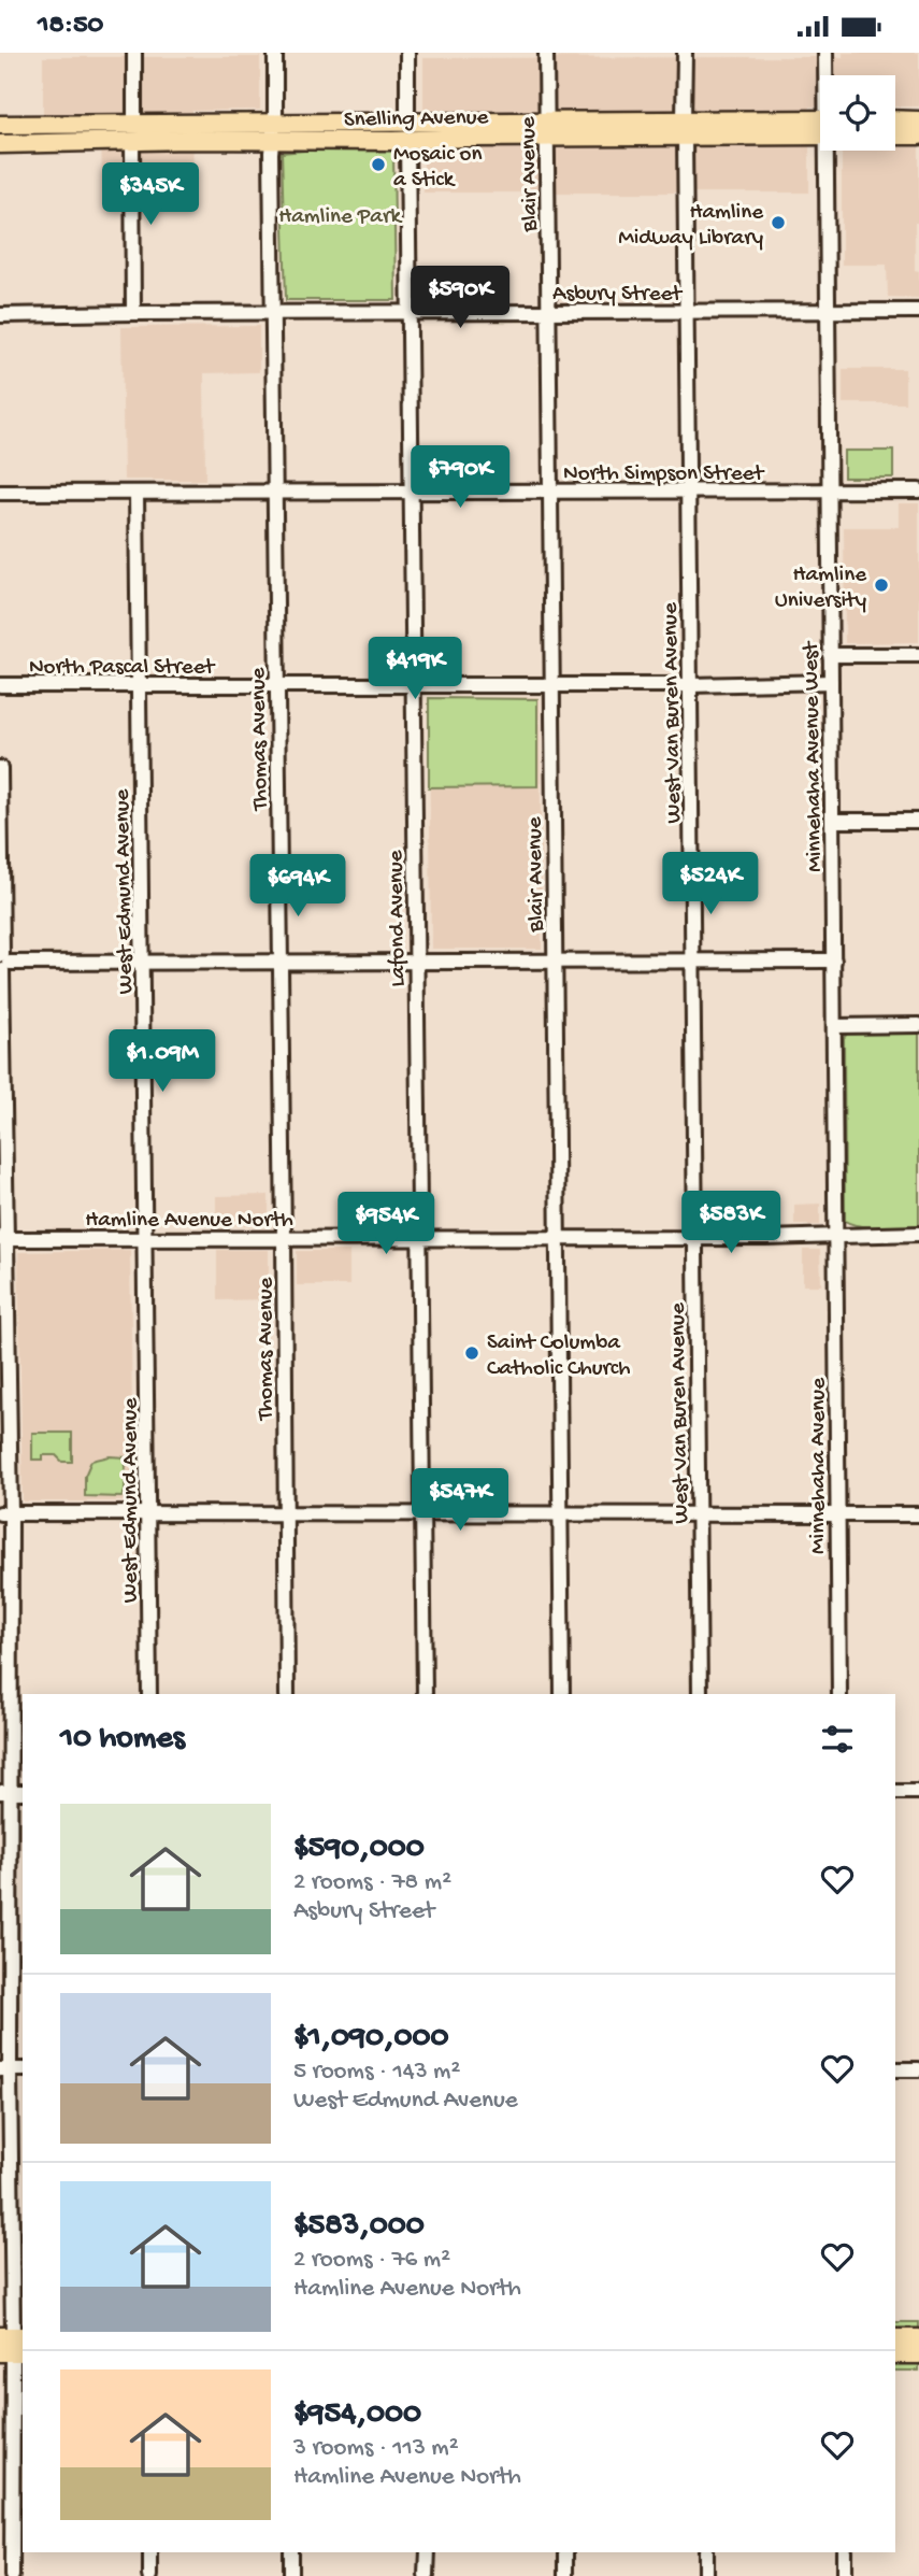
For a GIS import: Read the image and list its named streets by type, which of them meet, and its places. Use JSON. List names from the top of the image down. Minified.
{"streets":{"main road":["Snelling Avenue"],"street":["Blair Avenue","Asbury Street","North Simpson Street","North Pascal Street","West Van Buren Avenue","Thomas Avenue","Minnehaha Avenue West","West Edmund Avenue","Lafond Avenue","Hamline Avenue North","Minnehaha Avenue"]},"crossings":[["Snelling Avenue","Blair Avenue"],["Snelling Avenue","West Van Buren Avenue"],["Snelling Avenue","Thomas Avenue"],["Snelling Avenue","Lafond Avenue"],["Blair Avenue","Asbury Street"],["Blair Avenue","North Simpson Street"],["Blair Avenue","North Pascal Street"],["Blair Avenue","Hamline Avenue North"],["Asbury Street","West Van Buren Avenue"],["Asbury Street","Thomas Avenue"],["Asbury Street","Minnehaha Avenue West"],["Asbury Street","Lafond Avenue"],["North Simpson Street","West Van Buren Avenue"],["North Simpson Street","Thomas Avenue"],["North Simpson Street","Minnehaha Avenue West"],["North Simpson Street","West Edmund Avenue"],["North Simpson Street","Lafond Avenue"],["North Pascal Street","West Van Buren Avenue"],["North Pascal Street","Thomas Avenue"],["North Pascal Street","Minnehaha Avenue West"],["North Pascal Street","West Edmund Avenue"],["North Pascal Street","Lafond Avenue"],["West Van Buren Avenue","Hamline Avenue North"],["Thomas Avenue","Hamline Avenue North"],["Minnehaha Avenue West","Hamline Avenue North"],["Minnehaha Avenue West","Minnehaha Avenue"],["West Edmund Avenue","Hamline Avenue North"],["Lafond Avenue","Hamline Avenue North"],["Hamline Avenue North","Minnehaha Avenue"]],"parks":["Hamline Park"],"places":["Mosaic on a Stick","Hamline Midway Library","Hamline University","Saint Columba Catholic Church"],"page":{"status":"18:50","price":["$345K","$590K","$790K","$419K","$524K","$694K","$1.09M","$583K","$954K","$547K"],"heading":"10 homes","list":[{"name":"$590,000","note":"2 rooms · 78 m² · Asbury Street"},{"name":"$1,090,000","note":"5 rooms · 143 m² · West Edmund Avenue"},{"name":"$583,000","note":"2 rooms · 76 m² · Hamline Avenue North"},{"name":"$954,000","note":"3 rooms · 113 m² · Hamline Avenue North"}]}}
